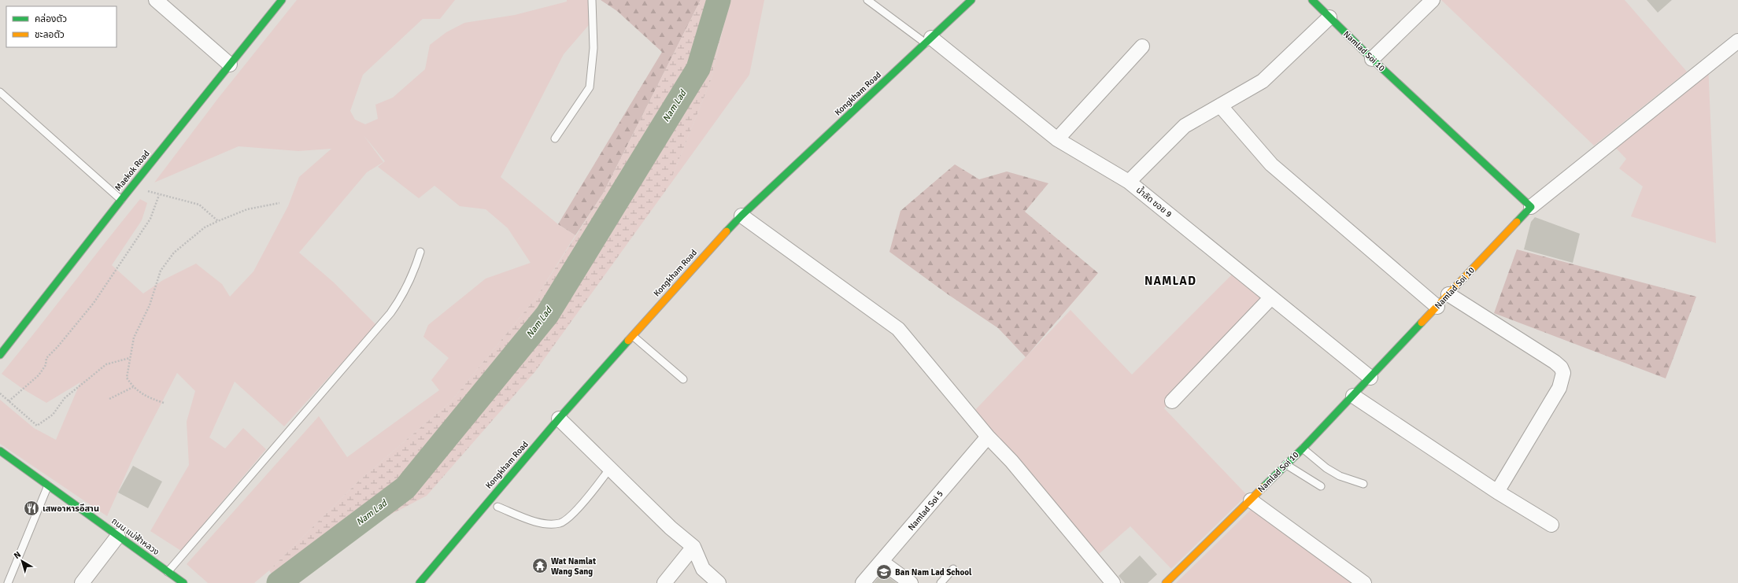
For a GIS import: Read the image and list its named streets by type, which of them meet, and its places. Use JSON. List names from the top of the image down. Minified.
{"streets":{"street":["Namlad Soi 10","Kongkham Road","Maekok Road","น้ำลัด ซอย 9","Namlad Soi 5","ถนน แม่ฟ้าหลวง"]},"crossings":[["Namlad Soi 10","น้ำลัด ซอย 9"],["Kongkham Road","น้ำลัด ซอย 9"]],"districts":["NAMLAD"],"water":["Nam Lad"],"places":{"restaurant":["เสพอาหารอีสาน"],"temple":["Wat Namlat Wang Sang"],"school or university":["Ban Nam Lad School"]},"legend":["คล่องตัว","ชะลอตัว"],"north":"top left"}
